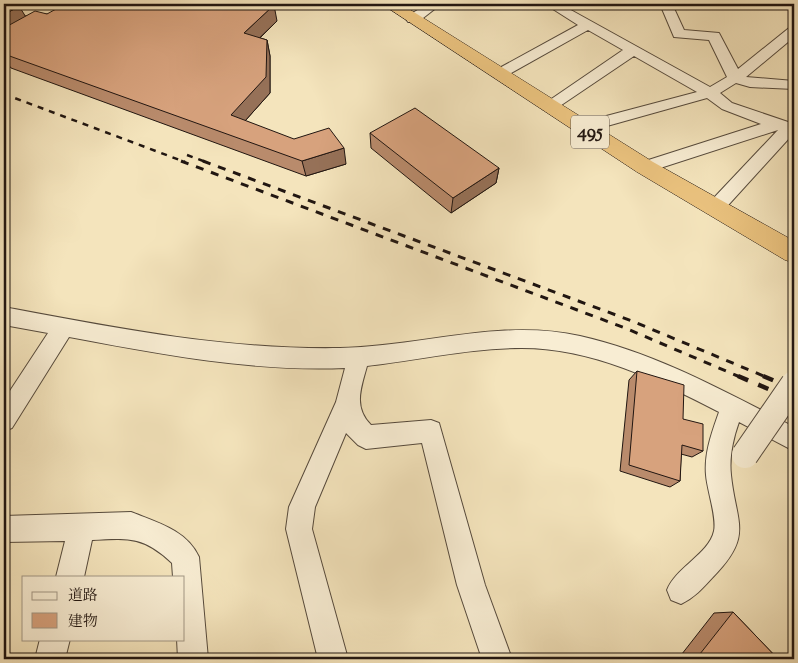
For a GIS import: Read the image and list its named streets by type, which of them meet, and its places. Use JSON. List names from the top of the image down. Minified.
{"streets":{"highway":["495"]},"legend":["道路","建物"]}
